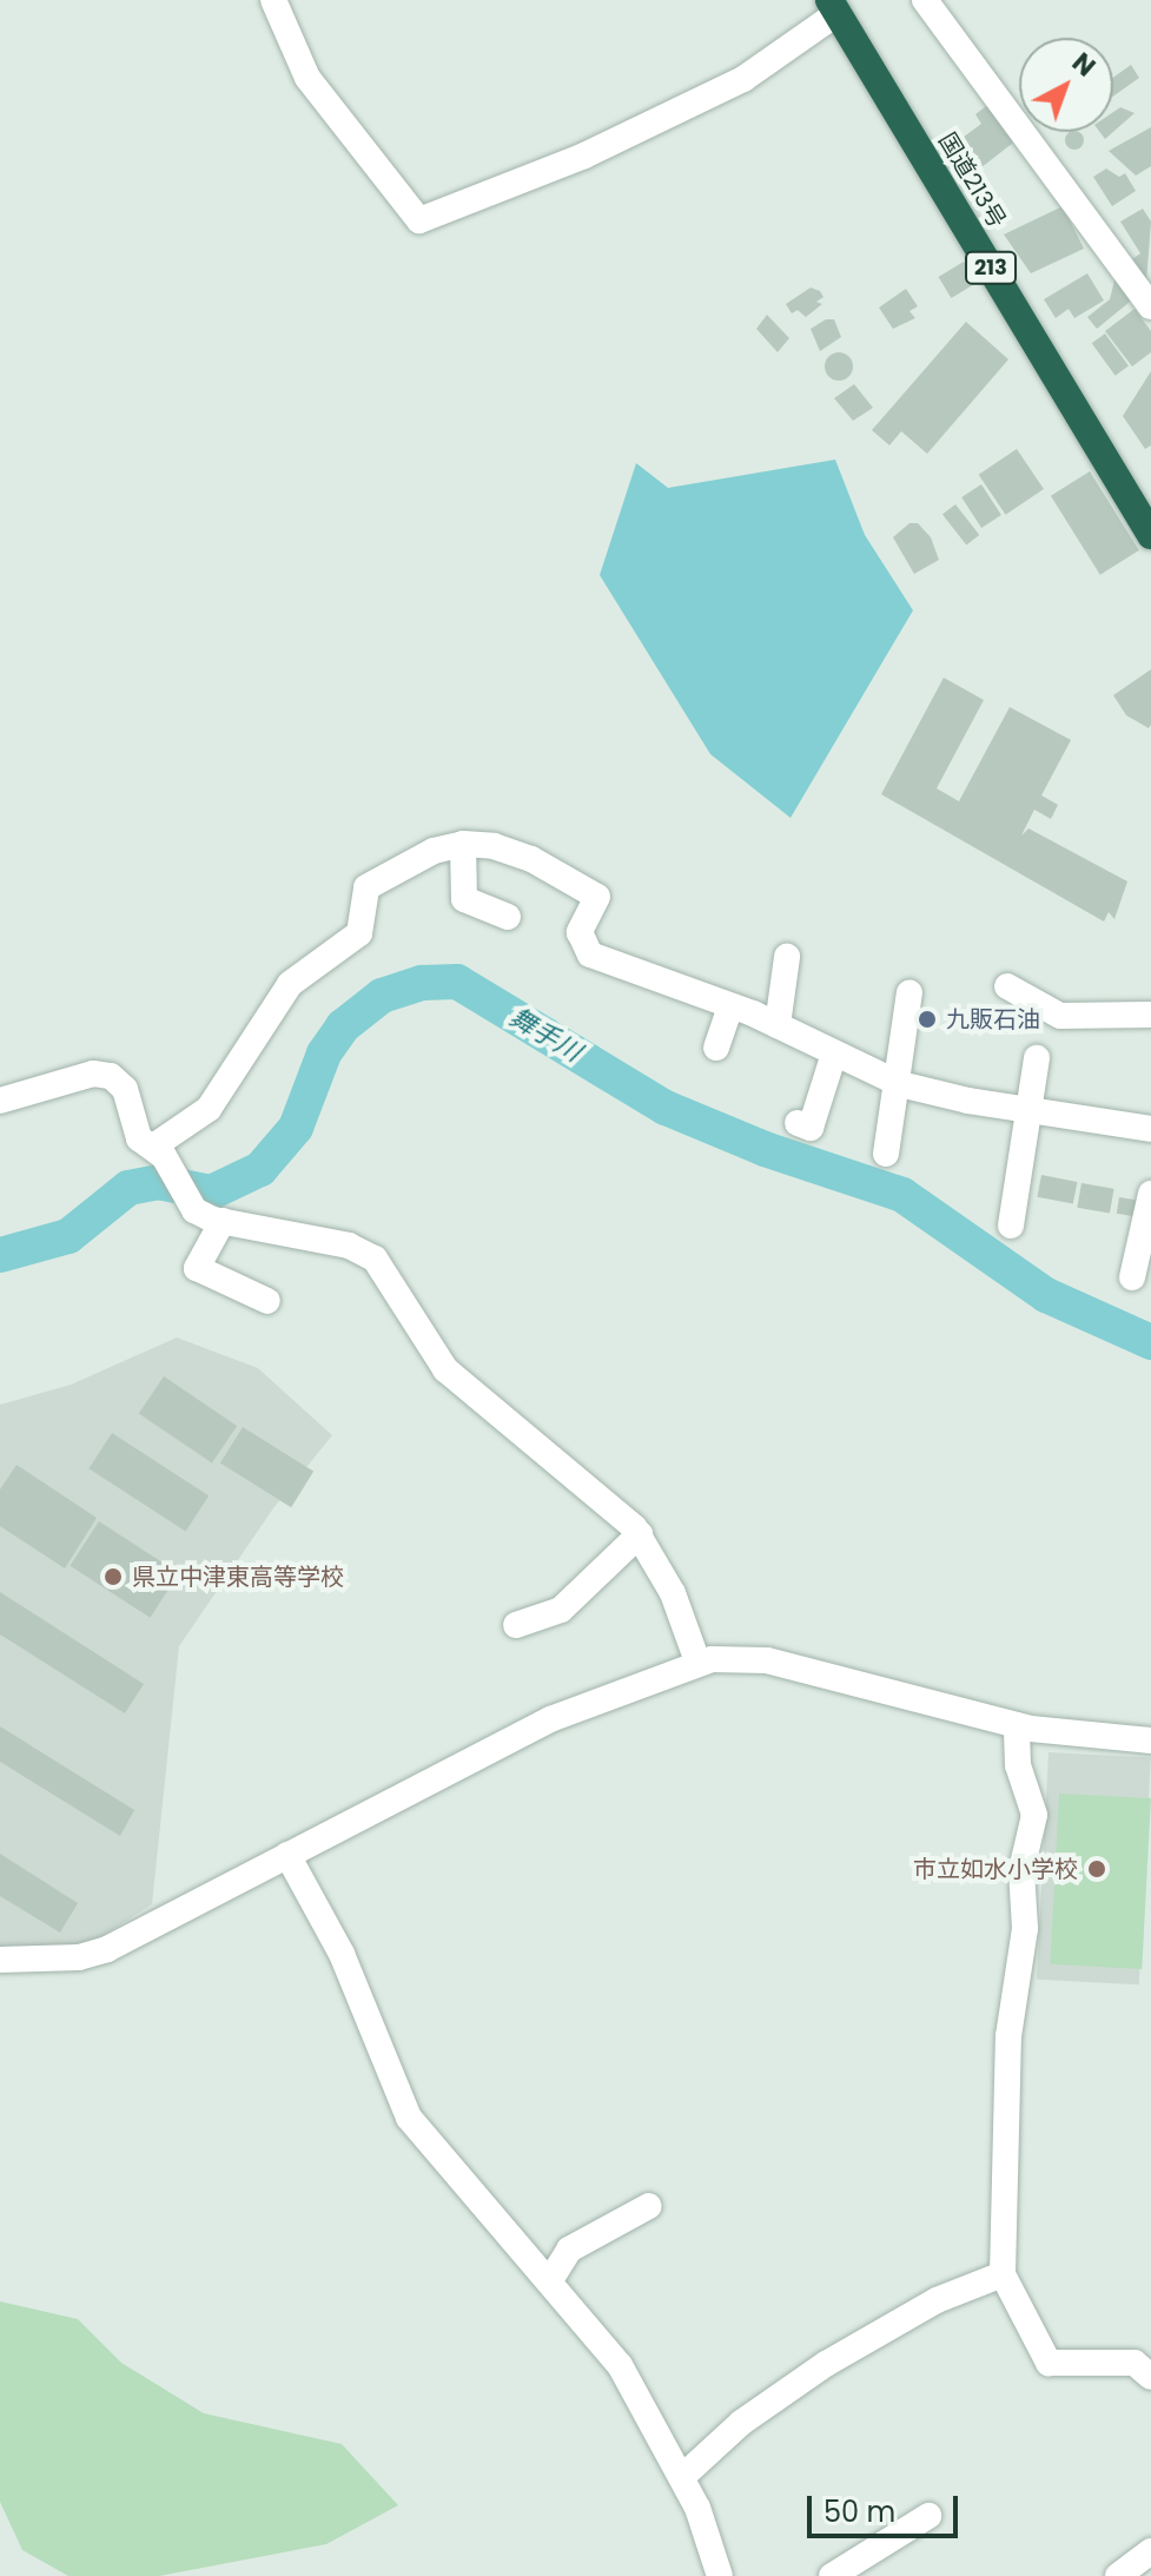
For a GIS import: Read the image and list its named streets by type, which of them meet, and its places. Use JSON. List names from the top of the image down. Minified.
{"streets":{"highway":["国道213号","213"]},"water":["舞手川"],"places":["九販石油","県立中津東高等学校","市立如水小学校"],"scale_bar":"50 m","north":"top right"}
